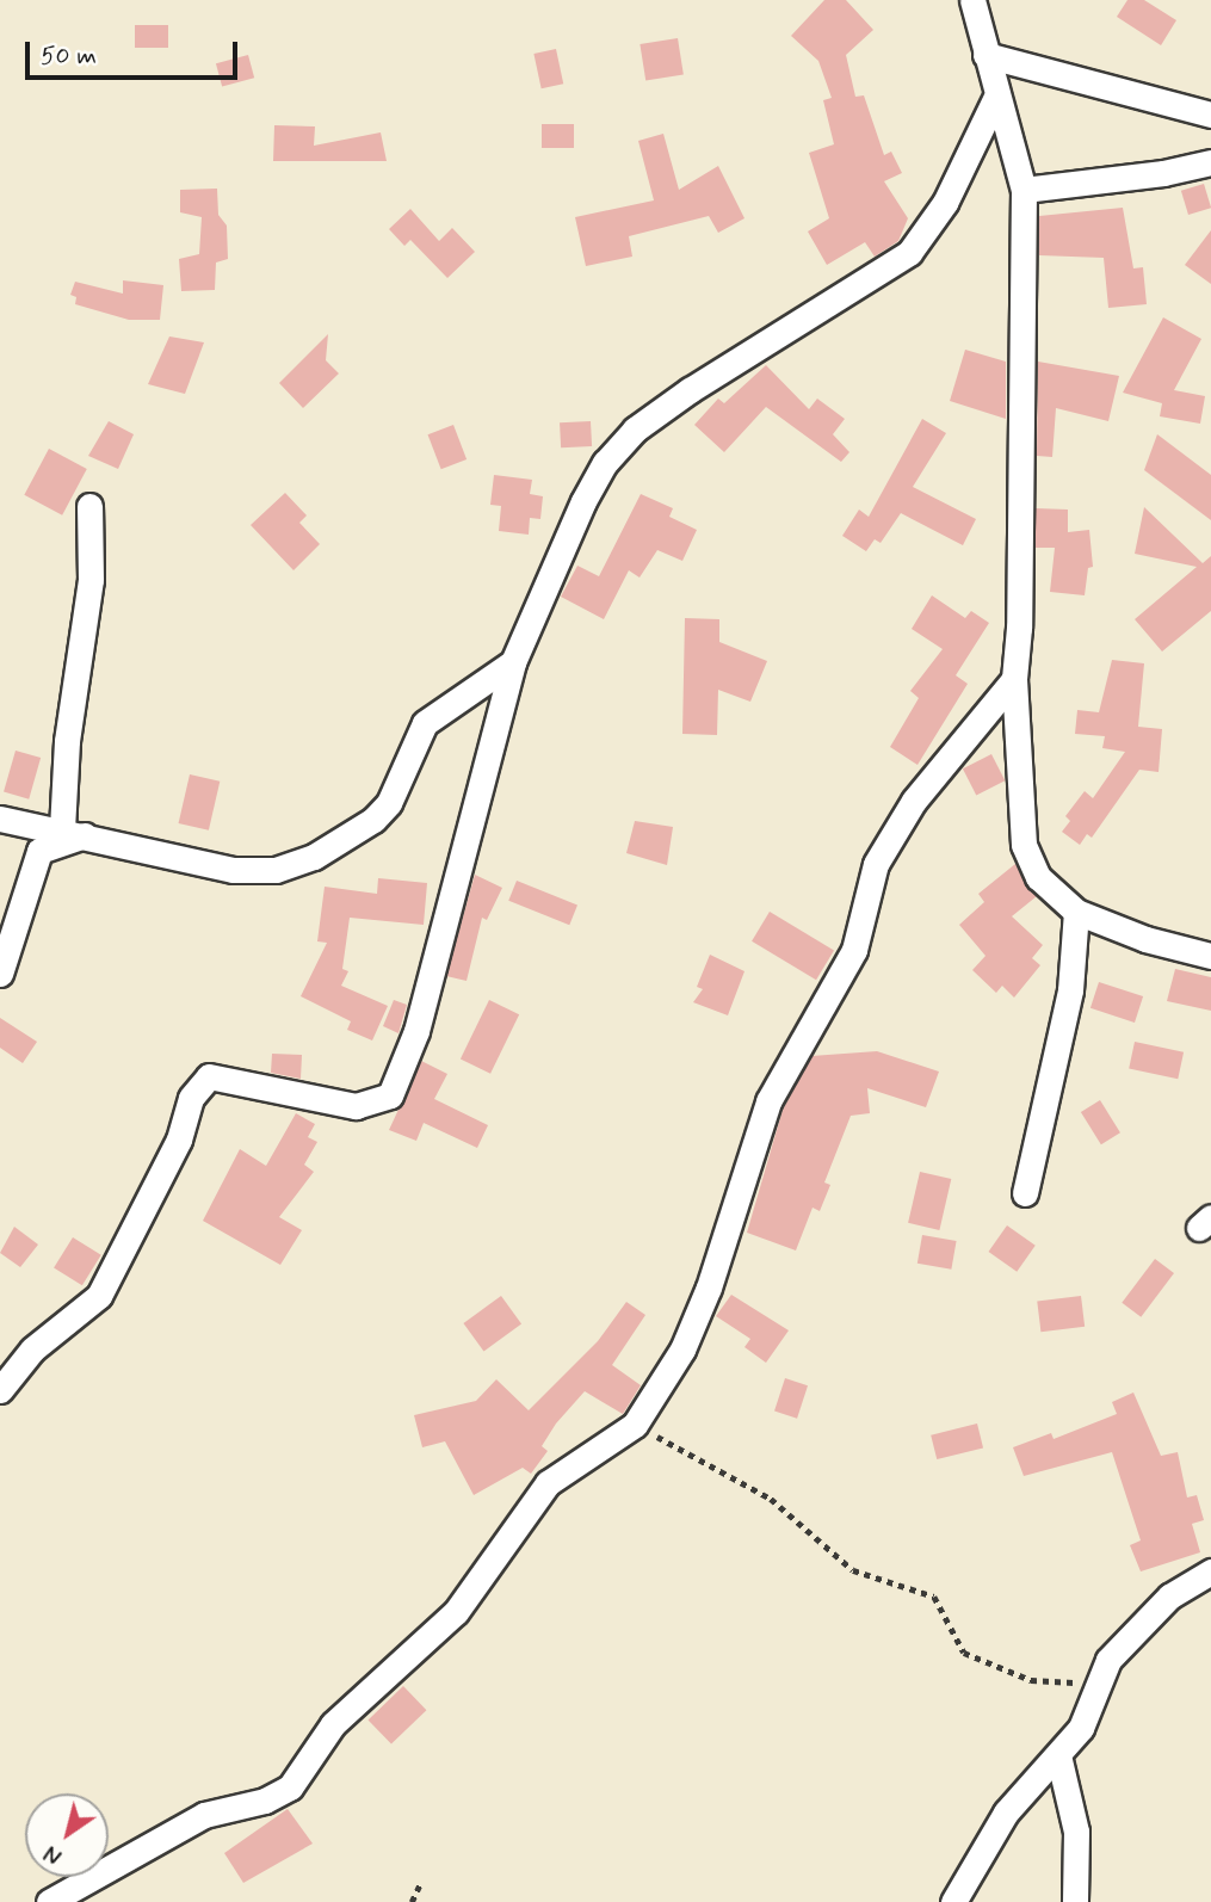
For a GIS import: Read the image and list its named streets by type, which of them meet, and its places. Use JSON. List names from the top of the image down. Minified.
{"scale_bar":"50 m","north":"bottom left"}
